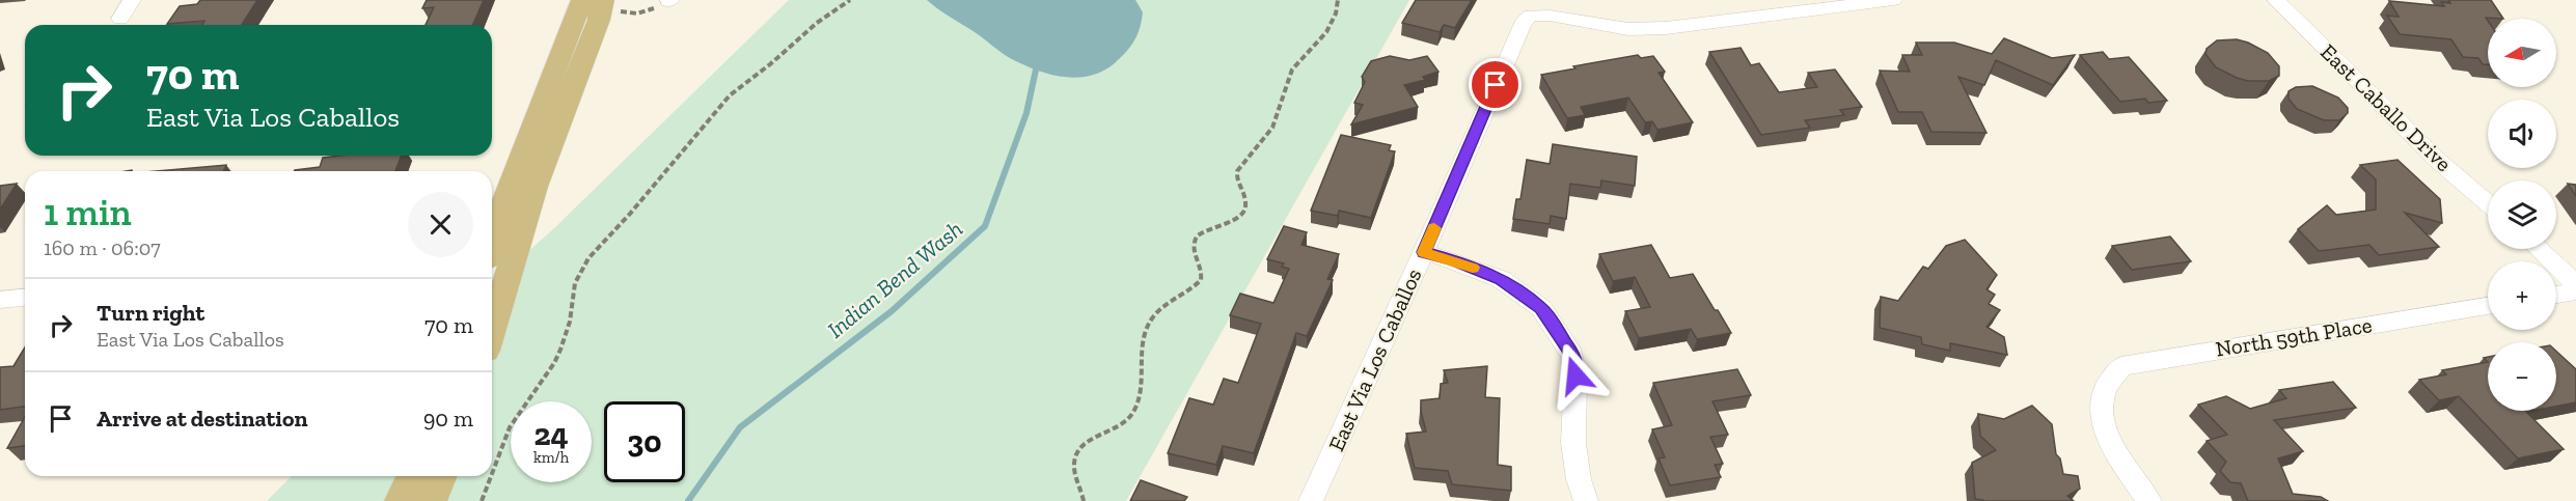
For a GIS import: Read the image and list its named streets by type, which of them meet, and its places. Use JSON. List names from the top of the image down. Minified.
{"streets":{"street":["East Caballo Drive","North 59th Place","East Via Los Caballos"]},"water":["Indian Bend Wash"],"north":"left","page":{"map_buttons":["+","−"],"turn":["70 m","East Via Los Caballos"],"heading":["1 min","160 m · 06:07"],"list":[{"name":"Turn right","note":"East Via Los Caballos","value":"70 m"},{"name":"Arrive at destination","value":"90 m"}],"speed":"24 km/h","limit":"30"}}
